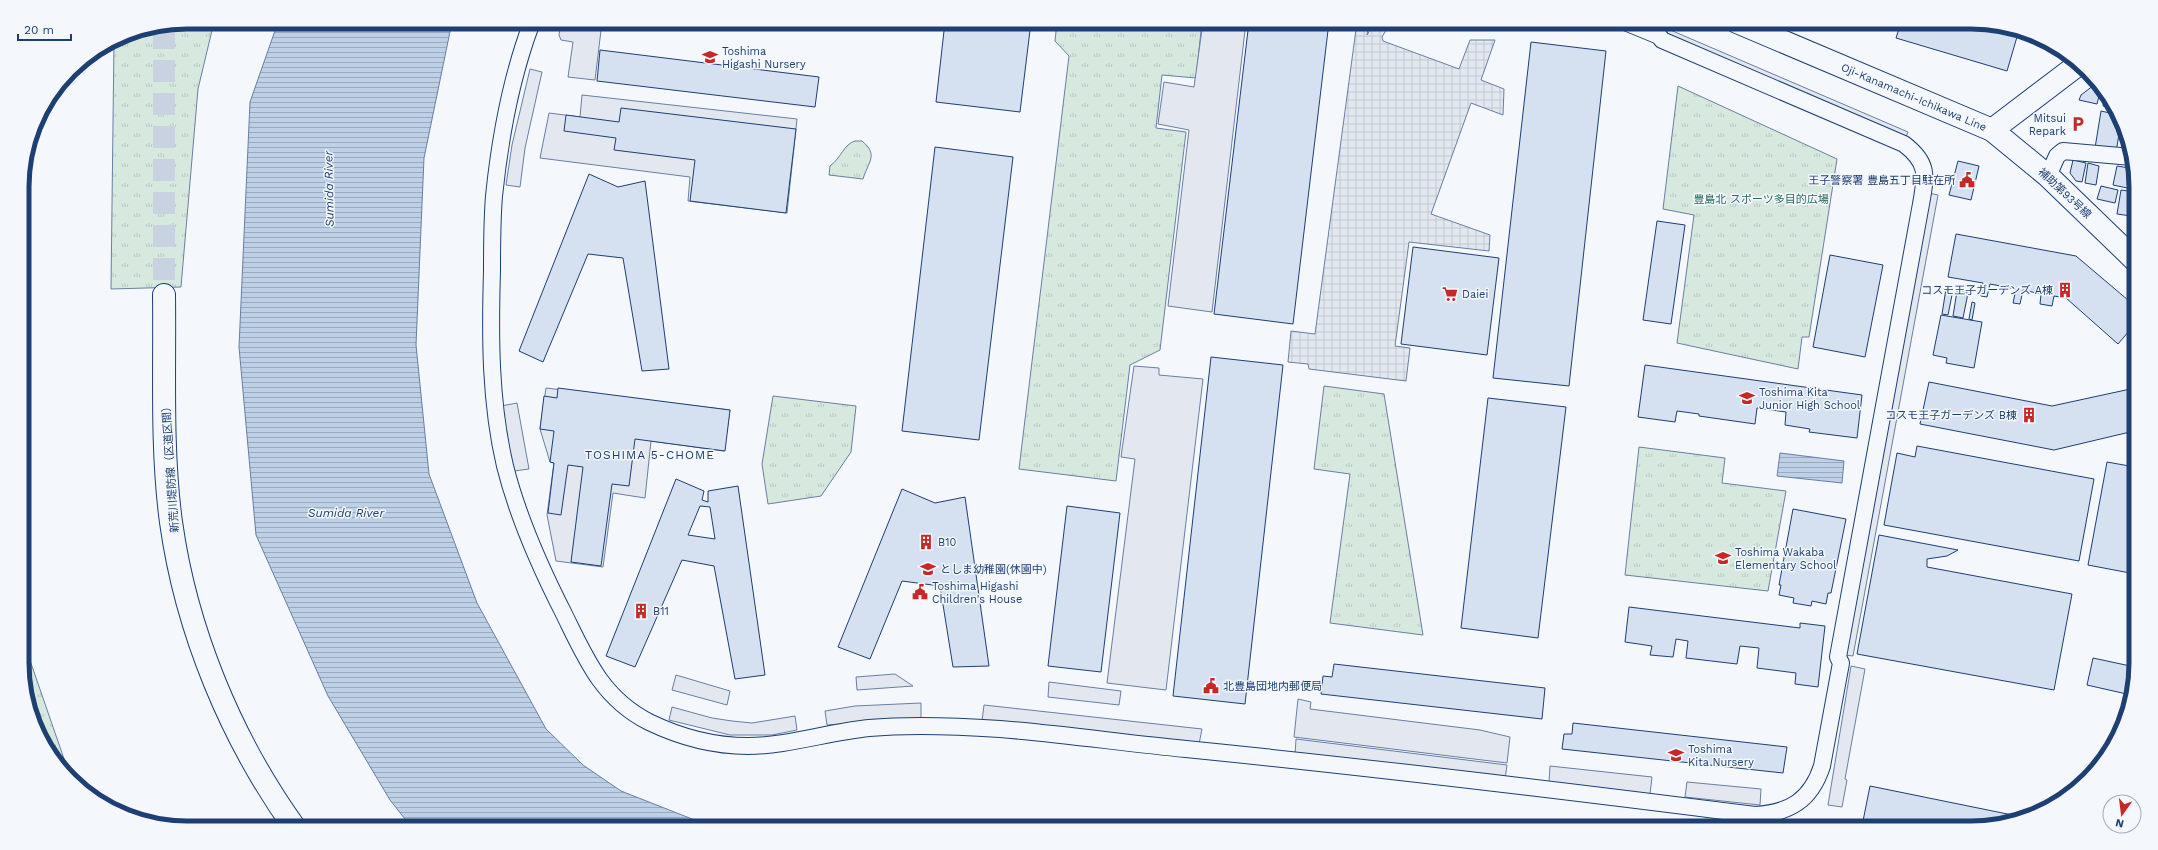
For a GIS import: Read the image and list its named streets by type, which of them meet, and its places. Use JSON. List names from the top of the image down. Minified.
{"streets":{"street":["Oji-Kanamachi-Ichikawa Line","補助第93号線","新荒川堤防線（区道区間）"]},"crossings":[["Oji-Kanamachi-Ichikawa Line","補助第93号線"]],"districts":["TOSHIMA 5-CHOME"],"water":["Sumida River"],"parks":["豊島北 スポーツ多目的広場"],"places":{"school or university":["Toshima Higashi Nursery","Toshima Kita Junior High School","Toshima Wakaba Elementary School","としま幼稚園(休園中)","Toshima Kita Nursery"],"parking":["Mitsui Repark"],"public building":["王子警察署 豊島五丁目駐在所","Toshima Higashi Children's House","北豊島団地内郵便局"],"building":["コスモ王子ガーデンズ A棟","コスモ王子ガーデンズ B棟","B10","B11"],"supermarket":["Daiei"]},"scale_bar":"20 m","north":"bottom"}
